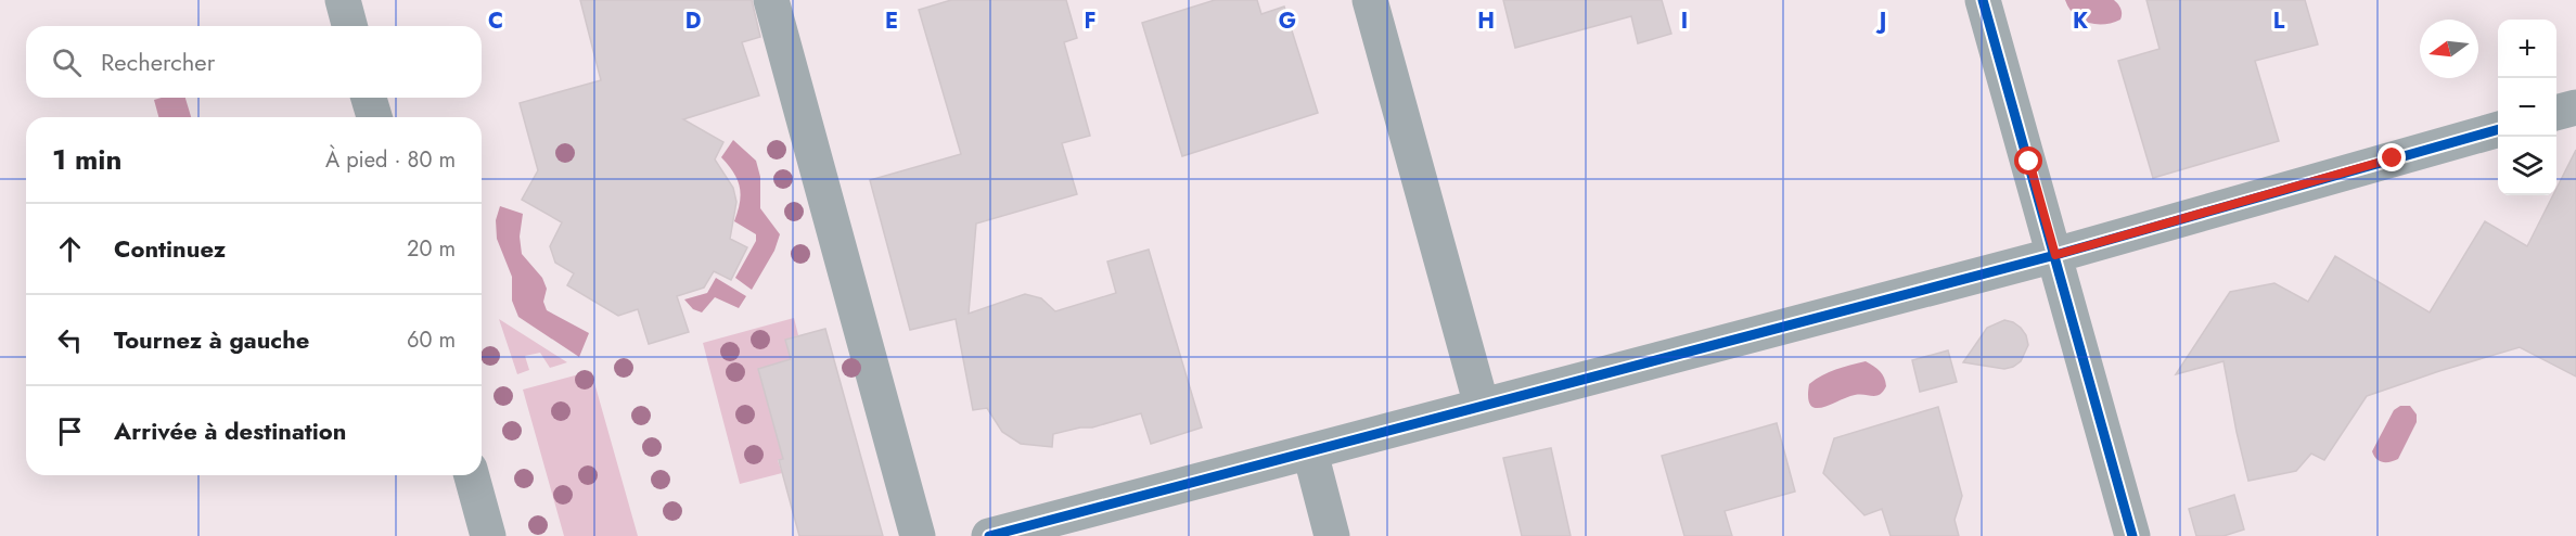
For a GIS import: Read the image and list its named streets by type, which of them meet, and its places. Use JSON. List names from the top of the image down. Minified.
{"north":"left","page":{"map_buttons":["+","−"],"search":"Rechercher","heading":["1 min","À pied · 80 m"],"list":[["Continuez","20 m"],["Tournez à gauche","60 m"],"Arrivée à destination"]},"grid":{"columns":["C","D","E","F","G","H","I","J","K","L"]}}
